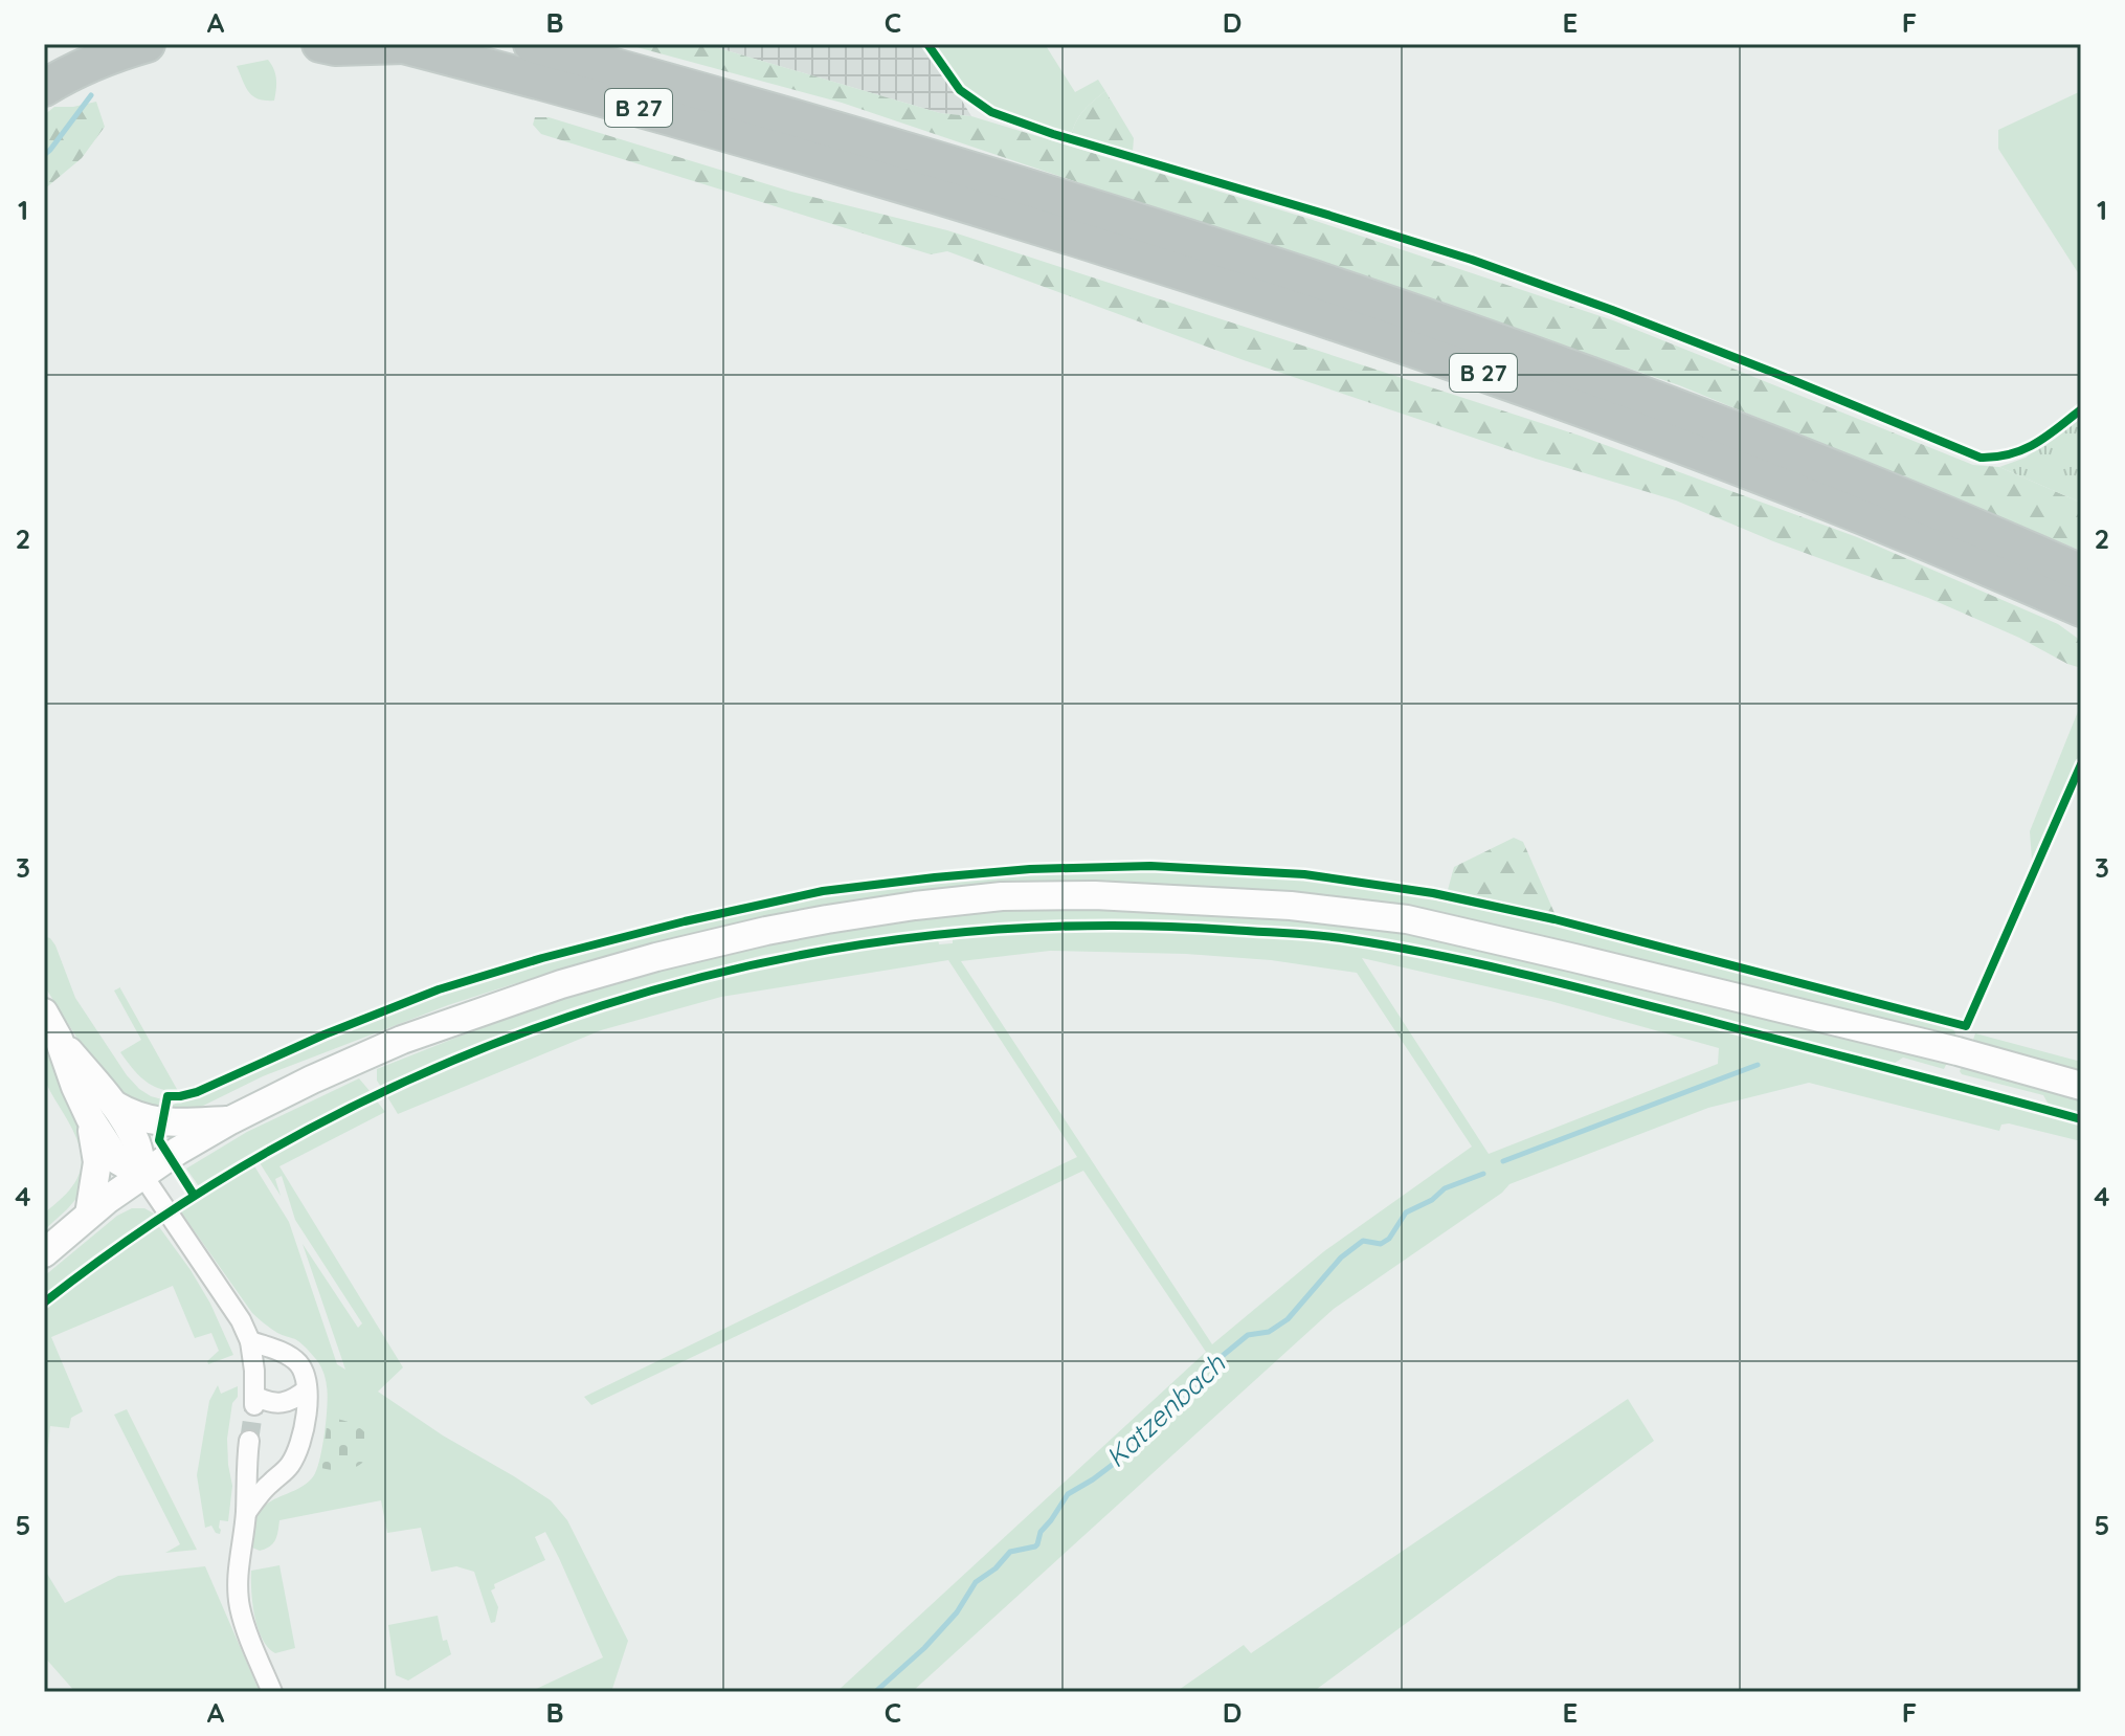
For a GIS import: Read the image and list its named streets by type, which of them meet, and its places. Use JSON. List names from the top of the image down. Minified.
{"streets":{"highway":["B 27"]},"water":["Katzenbach"],"grid":{"columns":["A","B","C","D","E","F"],"rows":["1","2","3","4","5"]}}
